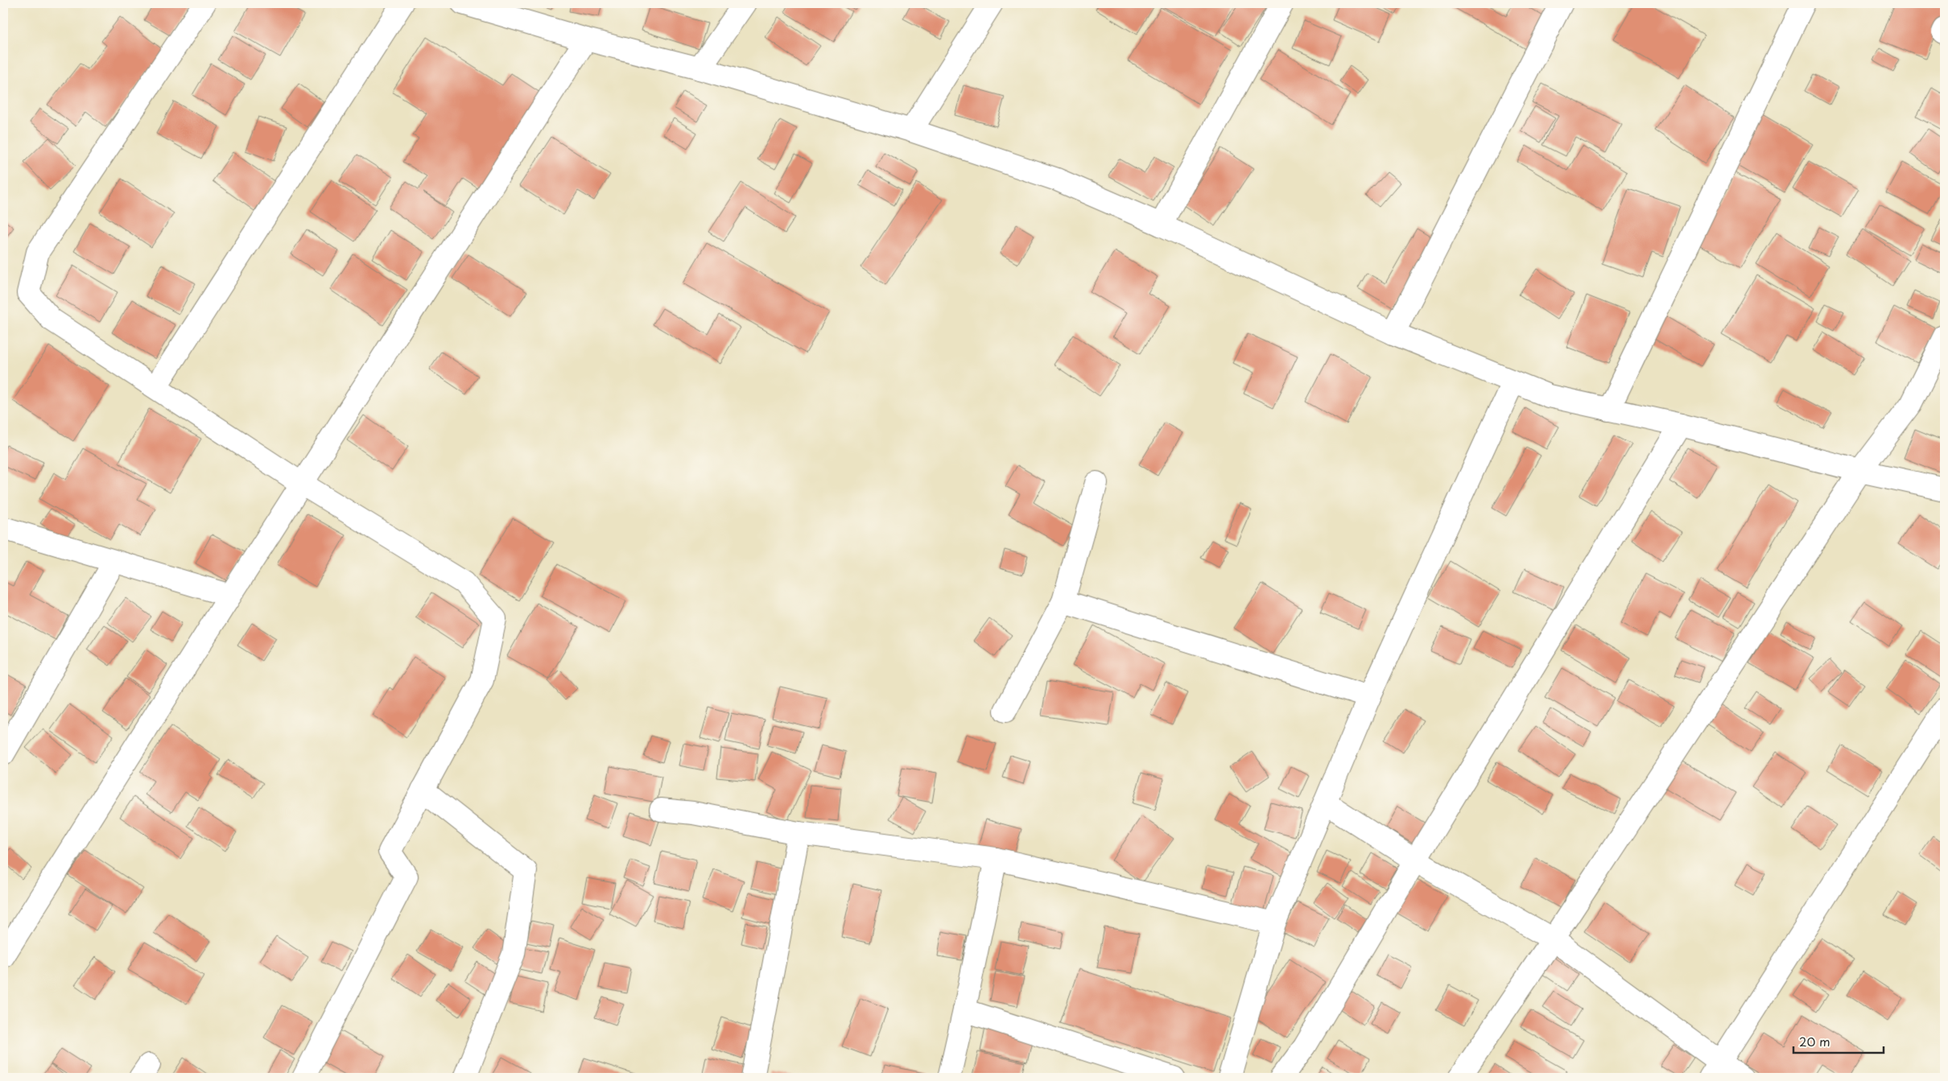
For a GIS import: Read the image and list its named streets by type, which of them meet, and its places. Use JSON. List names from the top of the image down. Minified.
{"scale_bar":"20 m"}
